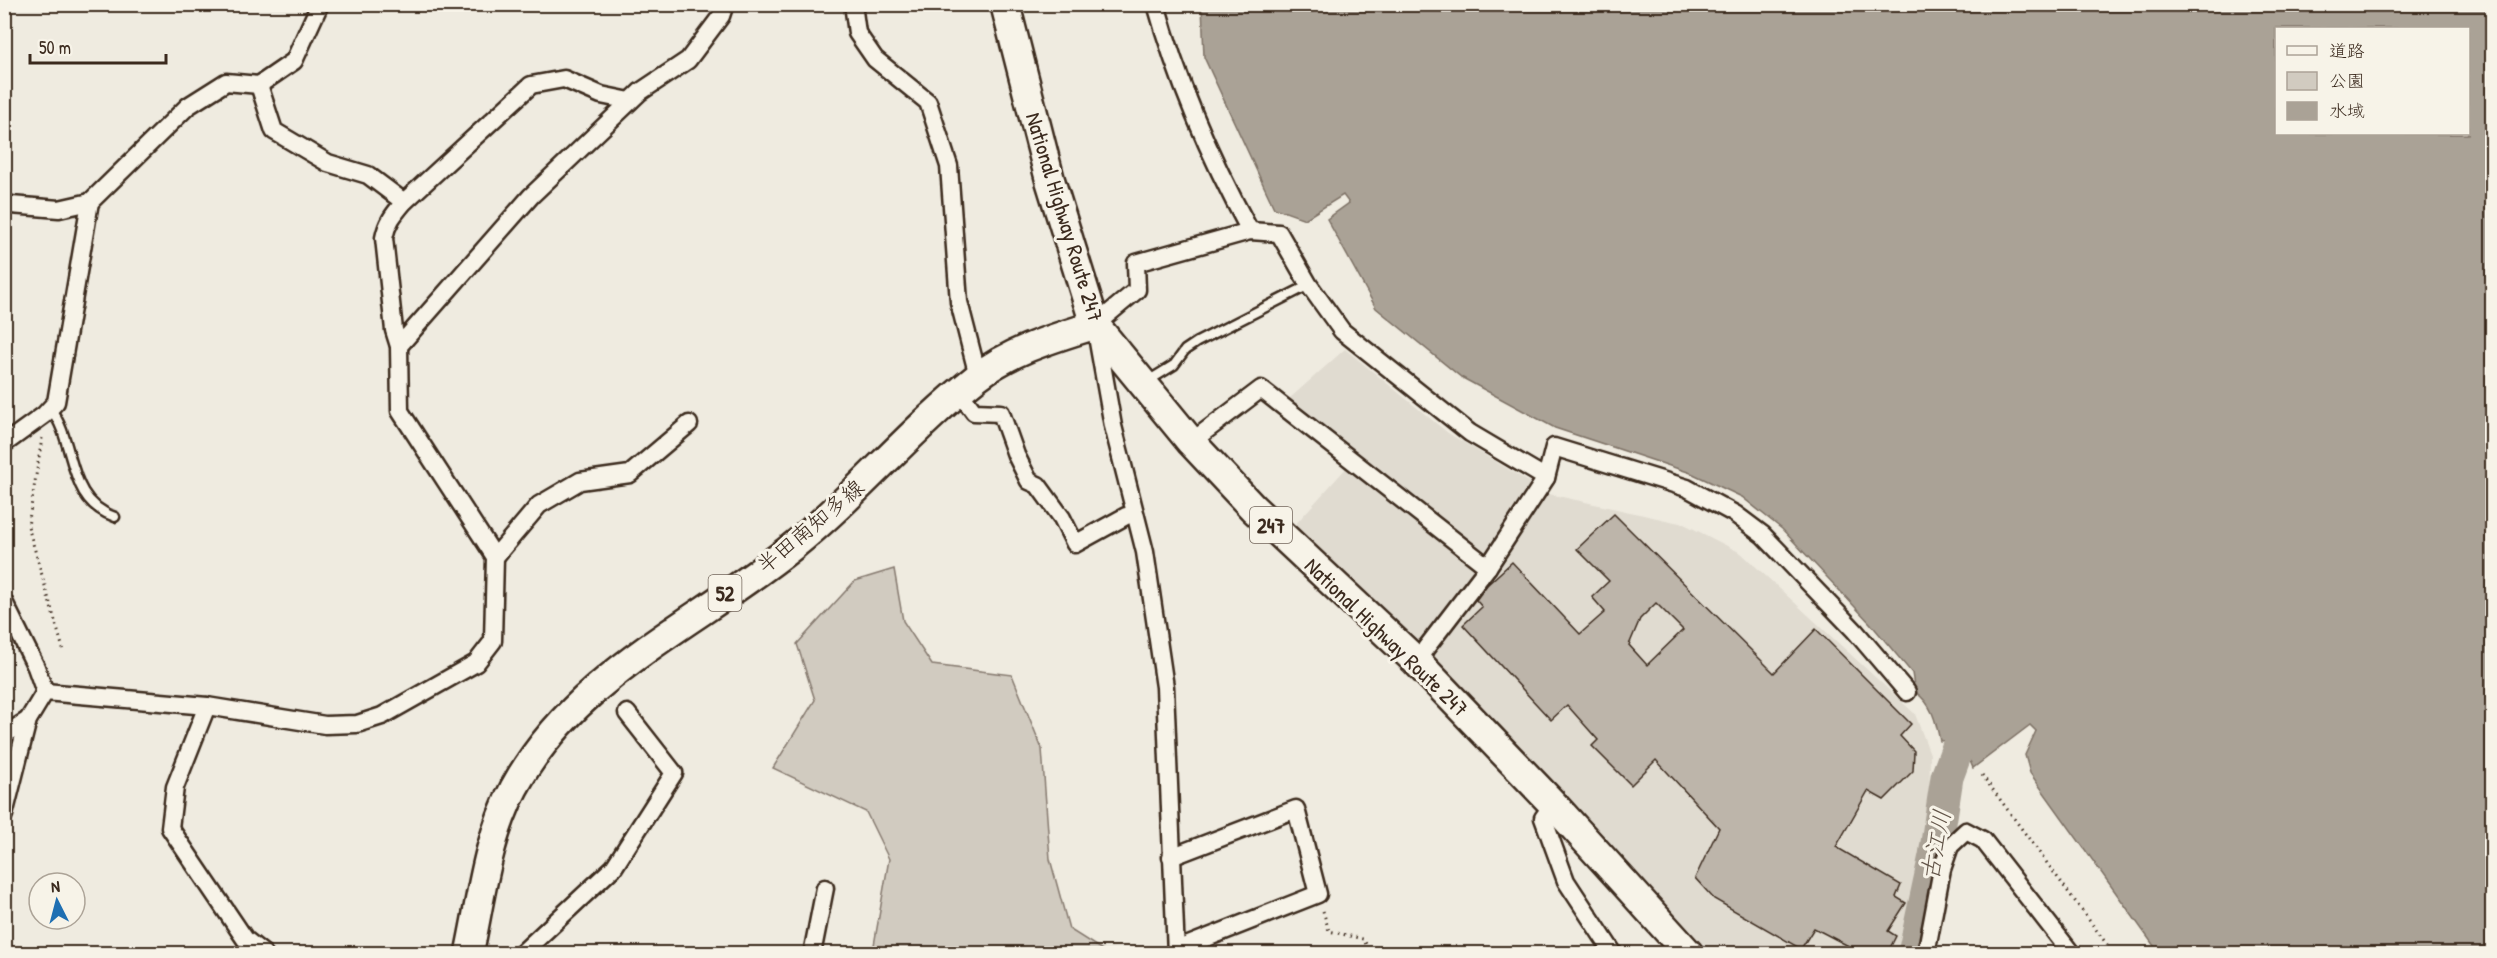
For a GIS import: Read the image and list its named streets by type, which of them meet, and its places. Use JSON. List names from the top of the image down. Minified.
{"streets":{"highway":["National Highway Route 247","247"],"main road":["半田南知多線","52"]},"crossings":[["National Highway Route 247","半田南知多線"]],"water":["古江川"],"legend":["道路","公園","水域"],"scale_bar":"50 m","north":"top"}
